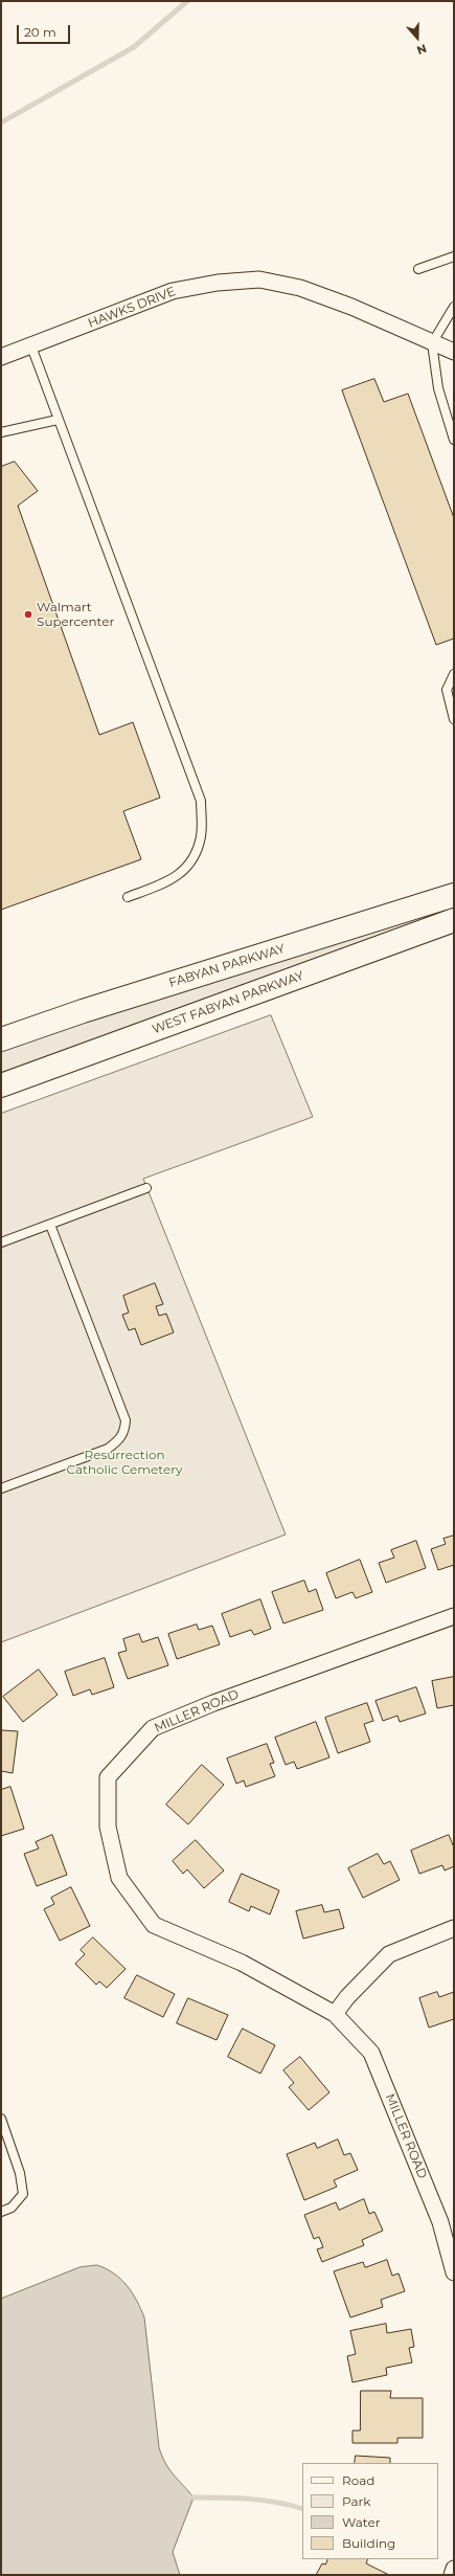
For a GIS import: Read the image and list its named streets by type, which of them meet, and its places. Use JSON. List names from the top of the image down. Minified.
{"streets":{"main road":["FABYAN PARKWAY","WEST FABYAN PARKWAY"],"street":["HAWKS DRIVE","MILLER ROAD"]},"parks":["Resurrection Catholic Cemetery"],"places":["Walmart Supercenter"],"legend":["Road","Park","Water","Building"],"scale_bar":"20 m","north":"bottom"}
